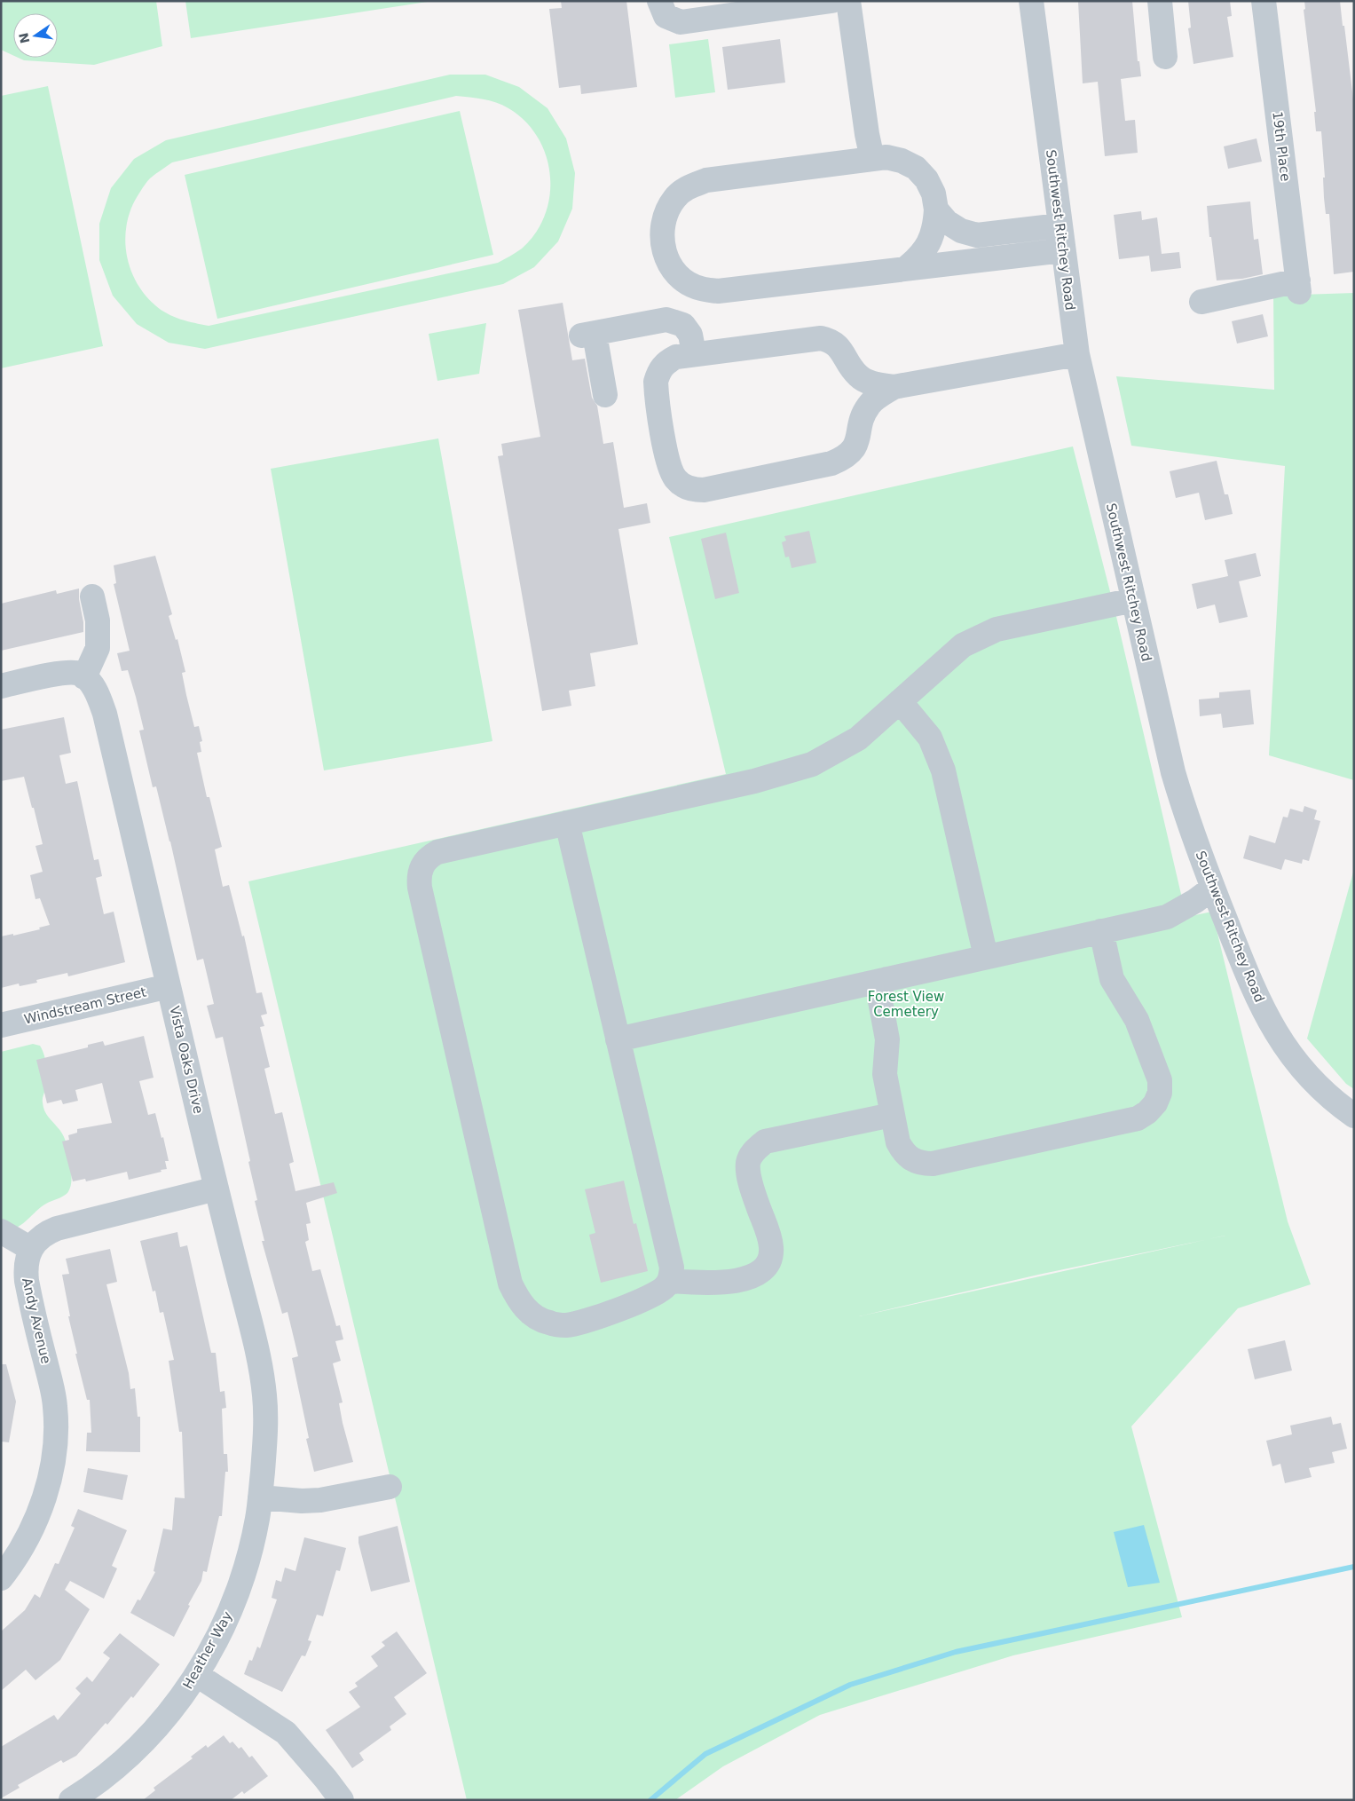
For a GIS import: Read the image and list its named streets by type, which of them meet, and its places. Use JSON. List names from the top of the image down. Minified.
{"streets":{"street":["19th Place","Southwest Ritchey Road","Windstream Street","Vista Oaks Drive","Andy Avenue","Heather Way"]},"crossings":[["Windstream Street","Vista Oaks Drive"],["Vista Oaks Drive","Heather Way"]],"parks":["Forest View Cemetery"],"north":"left"}
